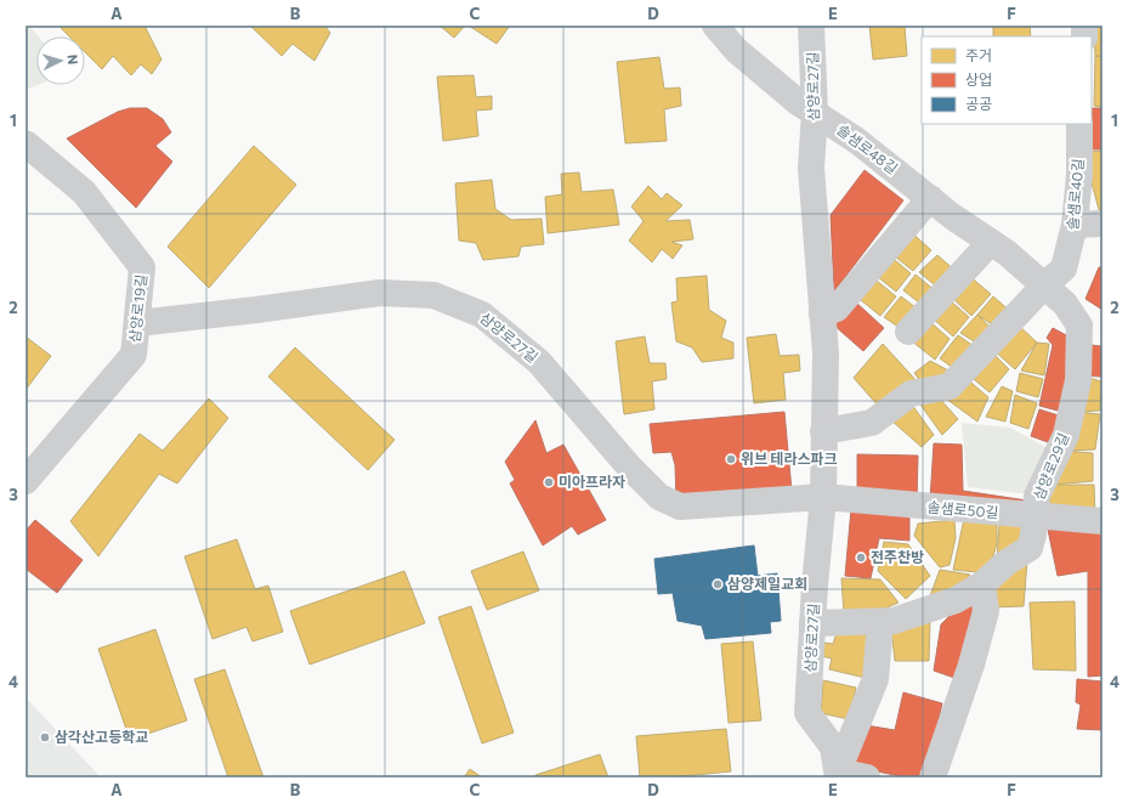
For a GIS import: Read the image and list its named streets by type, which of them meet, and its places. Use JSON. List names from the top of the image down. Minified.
{"streets":{"street":["삼양로27길","솔샘로48길","솔샘로40길","삼양로19길","삼양로29길","솔샘로50길"]},"crossings":[["삼양로27길","솔샘로48길"],["삼양로27길","삼양로19길"],["삼양로27길","삼양로29길"],["삼양로27길","솔샘로50길"],["솔샘로48길","솔샘로40길"],["솔샘로48길","삼양로29길"],["삼양로29길","솔샘로50길"]],"places":["위브 테라스파크","미아프라자","전주찬방","삼양제일교회","삼각산고등학교"],"legend":["주거","상업","공공"],"north":"right","grid":{"columns":["A","B","C","D","E","F"],"rows":["1","2","3","4"]}}
